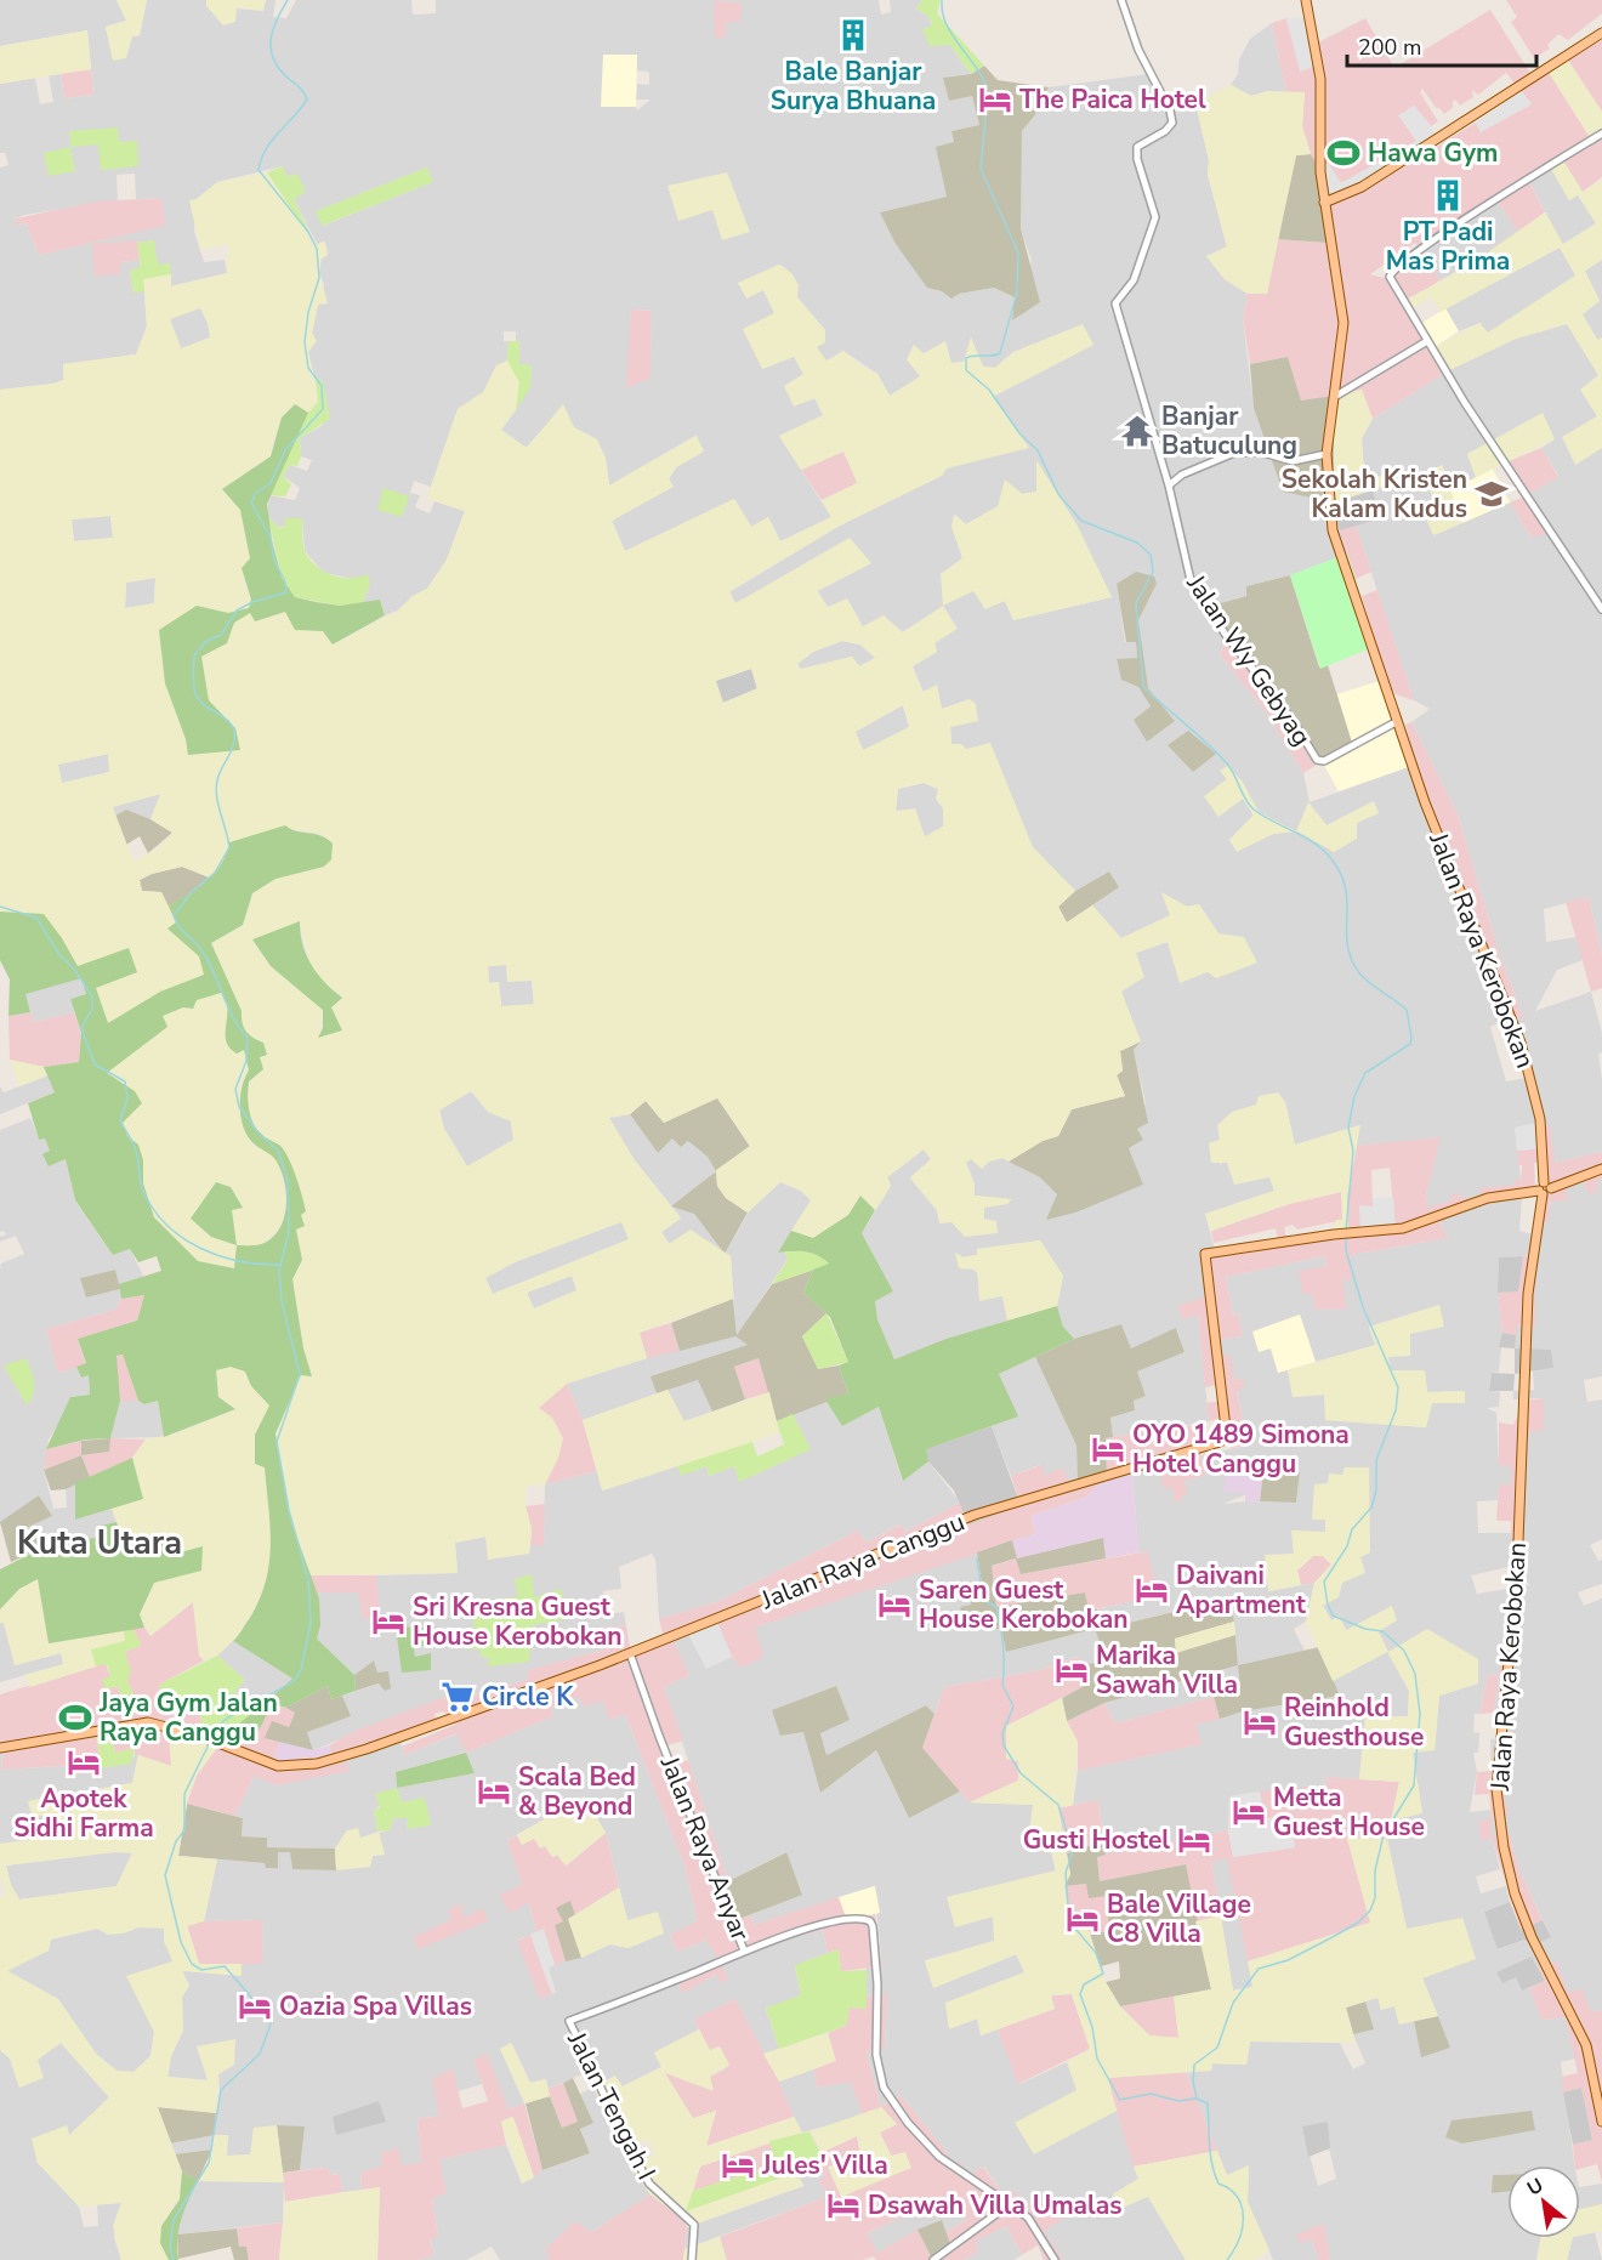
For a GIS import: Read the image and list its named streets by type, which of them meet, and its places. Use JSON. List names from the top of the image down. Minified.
{"streets":{"main road":["Jalan Raya Kerobokan","Jalan Raya Canggu"],"street":["Jalan Wy Gebyag","Jalan Raya Anyar","Jalan Tengah I"]},"crossings":[["Jalan Wy Gebyag","Jalan Raya Kerobokan"],["Jalan Raya Kerobokan","Jalan Raya Canggu"],["Jalan Raya Canggu","Jalan Raya Anyar"],["Jalan Raya Anyar","Jalan Tengah I"]],"districts":["Kuta Utara"],"places":{"building":["Bale Banjar Surya Bhuana","PT Padi Mas Prima"],"hotel":["The Paica Hotel","OYO 1489 Simona Hotel Canggu","Daivani Apartment","Saren Guest House Kerobokan","Sri Kresna Guest House Kerobokan","Marika Sawah Villa","Reinhold Guesthouse","Apotek Sidhi Farma","Scala Bed & Beyond","Metta Guest House","Gusti Hostel","Bale Village C8 Villa","Oazia Spa Villas","Jules' Villa","Dsawah Villa Umalas"],"sports":["Hawa Gym","Jaya Gym Jalan Raya Canggu"],"temple":["Banjar Batuculung"],"school or university":["Sekolah Kristen Kalam Kudus"],"supermarket":["Circle K"]},"scale_bar":"200 m","north":"top left"}
